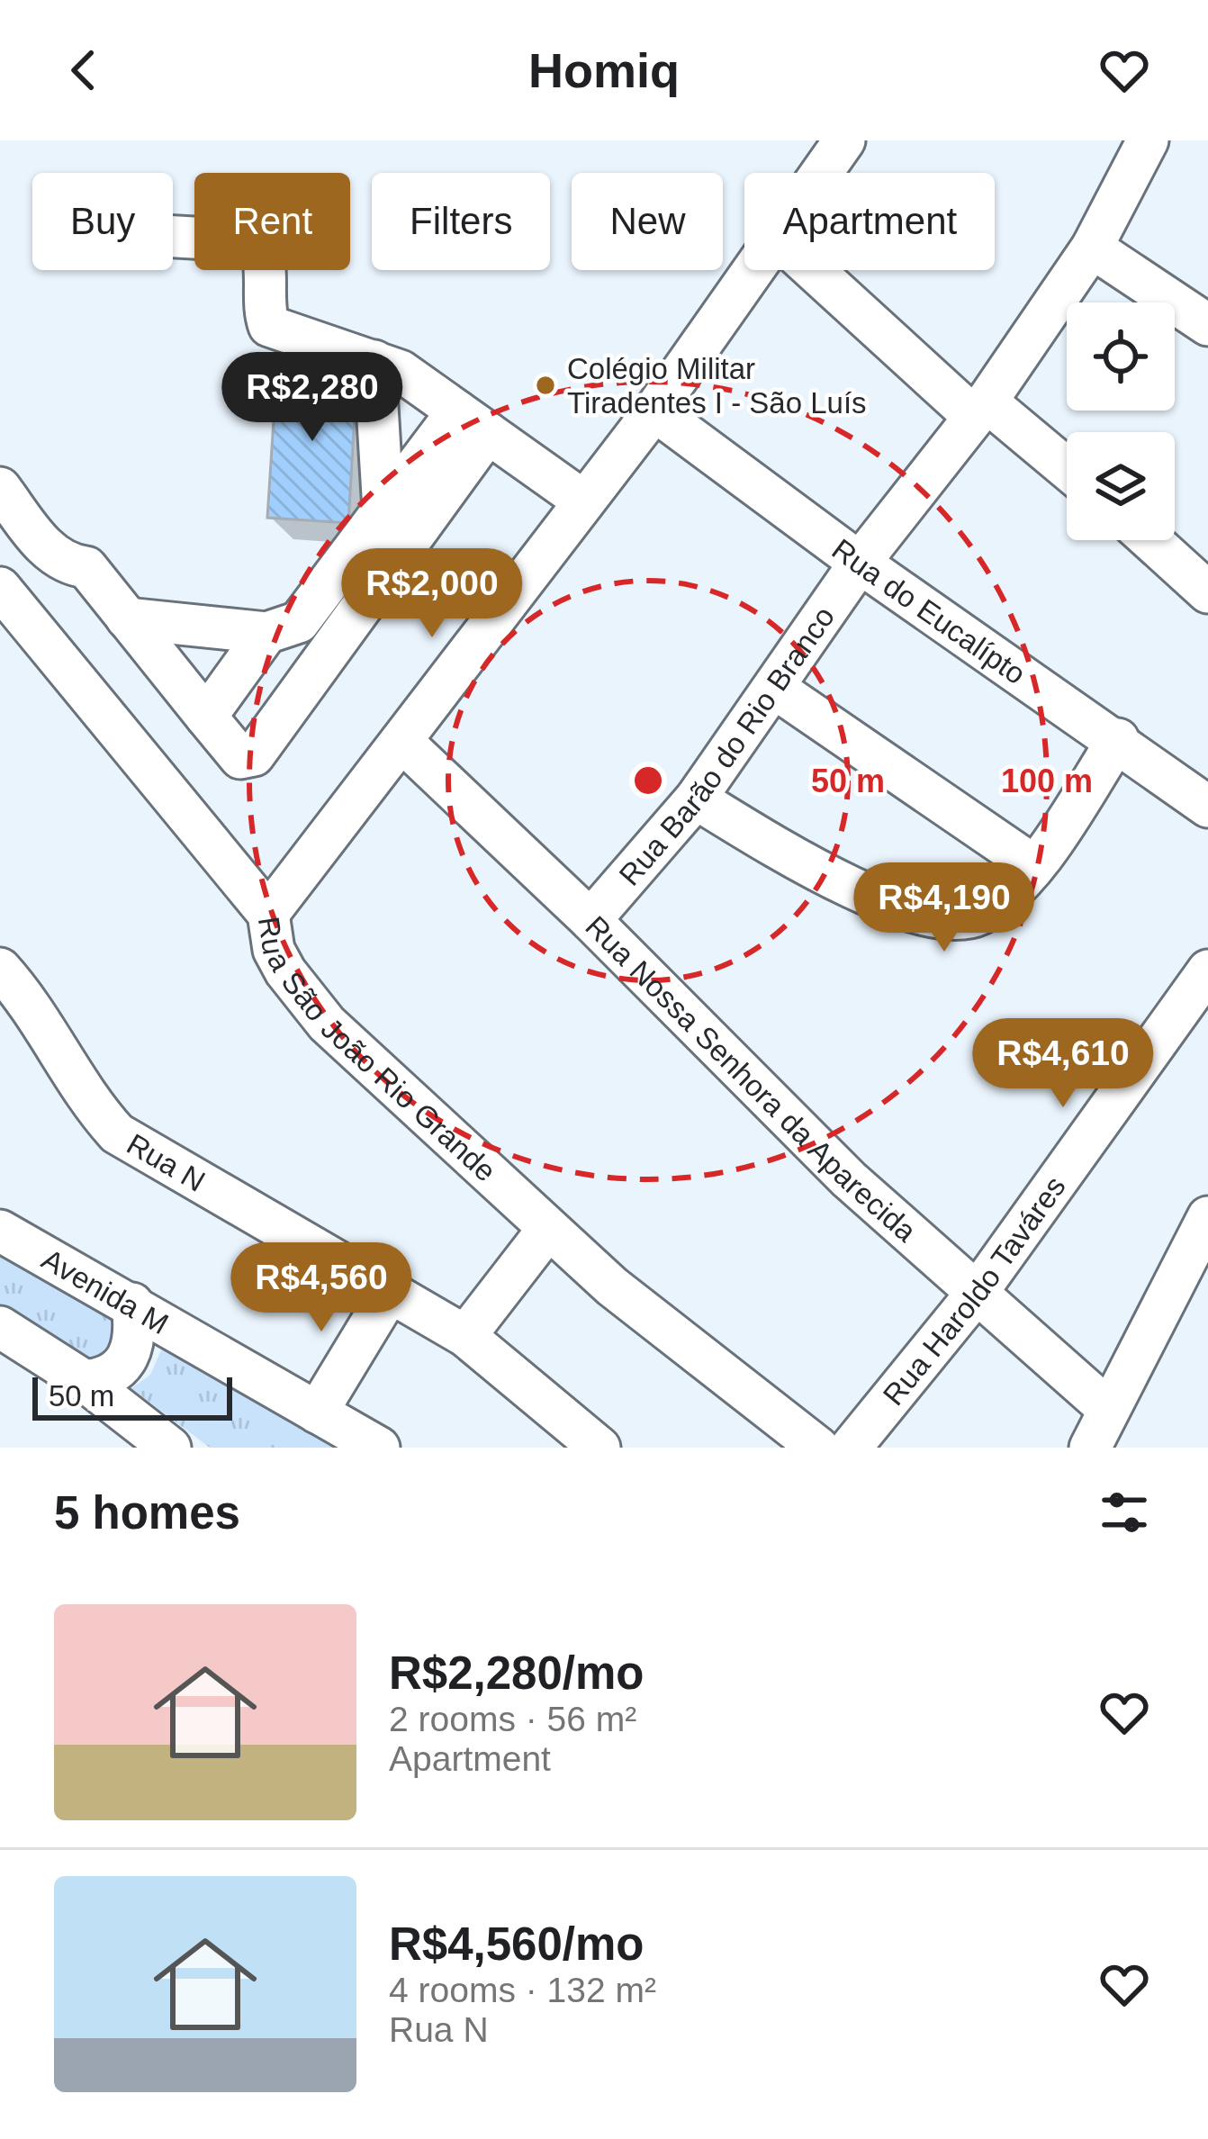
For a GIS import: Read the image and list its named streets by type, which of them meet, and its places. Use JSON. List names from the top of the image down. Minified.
{"streets":{"street":["Rua do Eucalípto","Rua Barão do Rio Branco","Rua São João Rio Grande","Rua Nossa Senhora da Aparecida","Rua N","Rua Haroldo Taváres","Avenida M"]},"crossings":[["Rua do Eucalípto","Rua Barão do Rio Branco"],["Rua Barão do Rio Branco","Rua Nossa Senhora da Aparecida"],["Rua Nossa Senhora da Aparecida","Rua Haroldo Taváres"]],"places":["Colégio Militar Tiradentes I - São Luís"],"scale_bar":"50 m","page":{"header":"Homiq","chip":["Buy","Rent","Filters","New","Apartment"],"price":["R$2,280","R$2,000","R$4,190","R$4,610","R$4,560"],"scale":"50 m","heading":"5 homes","list":[{"name":"R$2,280/mo","note":"2 rooms · 56 m² · Apartment"},{"name":"R$4,560/mo","note":"4 rooms · 132 m² · Rua N"}]},"rings":["50 m","100 m"]}
